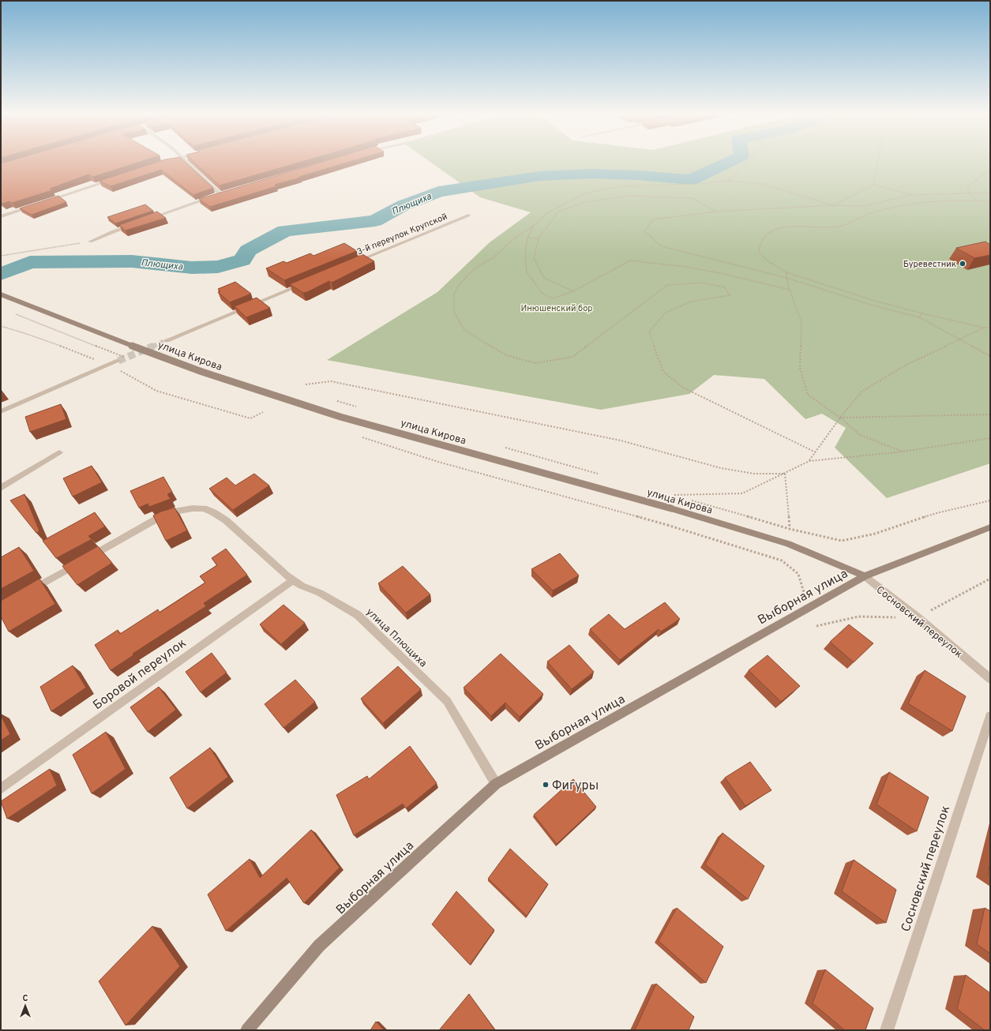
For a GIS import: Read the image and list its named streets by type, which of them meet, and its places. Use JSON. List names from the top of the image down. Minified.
{"streets":{"main road":["улица Кирова","Выборная улица"],"street":["3-й переулок Крупской","Сосновский переулок","улица Плющиха","Боровой переулок"]},"crossings":[["улица Кирова","Выборная улица"],["улица Кирова","Сосновский переулок"],["Выборная улица","Сосновский переулок"],["Выборная улица","улица Плющиха"],["улица Плющиха","Боровой переулок"]],"water":["Плющиха"],"parks":["Инюшенский бор"],"places":["Буревестник","Фигуры"],"north":"top"}
